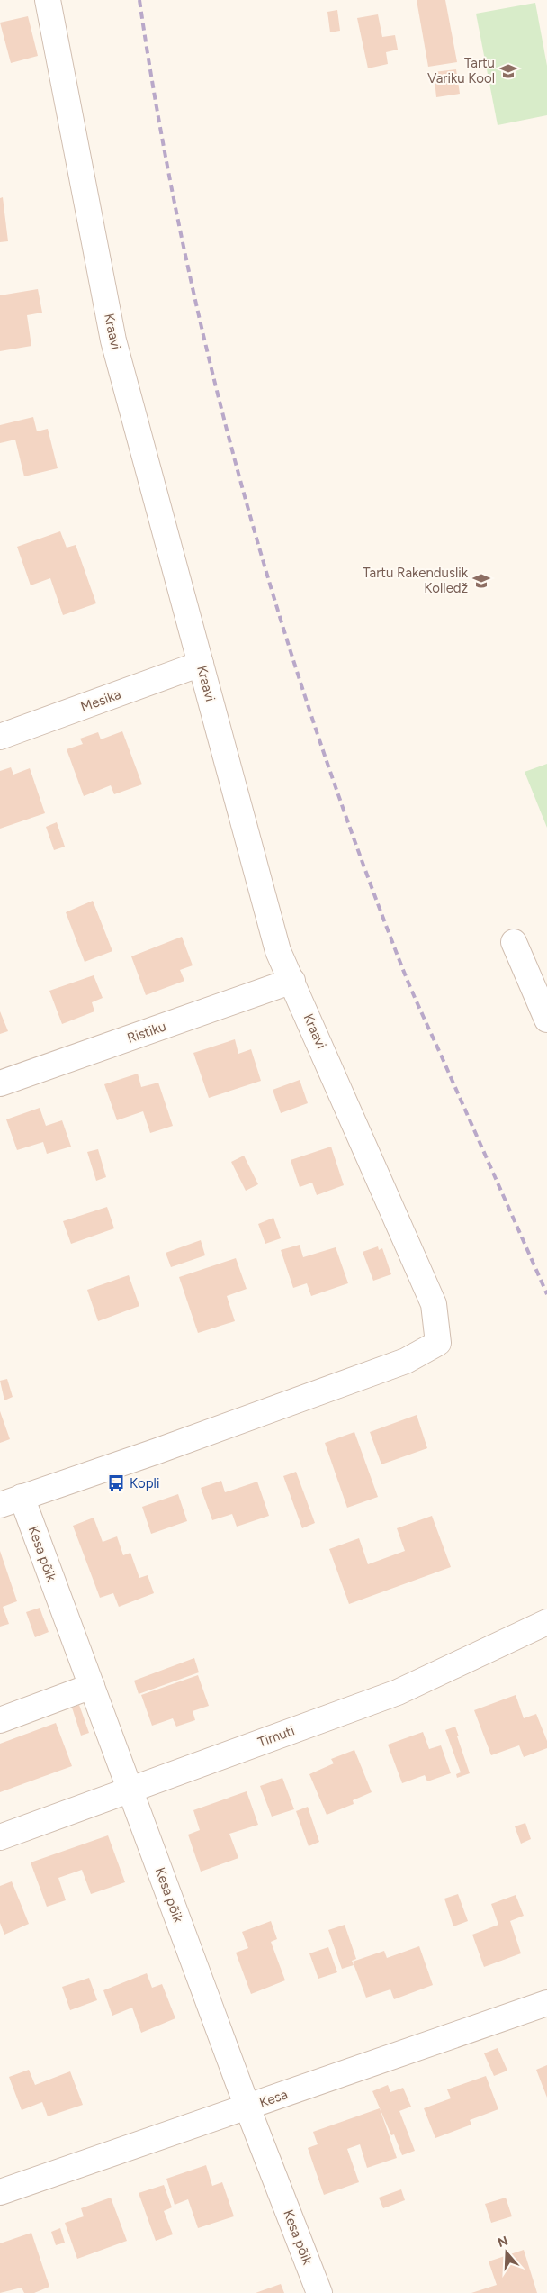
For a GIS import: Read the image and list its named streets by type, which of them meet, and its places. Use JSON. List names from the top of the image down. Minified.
{"streets":{"street":["Kraavi","Mesika","Ristiku","Kesa põik","Timuti","Kesa"]},"crossings":[["Kraavi","Mesika"],["Kraavi","Ristiku"],["Kraavi","Kesa põik"],["Kesa põik","Timuti"],["Kesa põik","Kesa"]],"places":{"school or university":["Tartu Variku Kool","Tartu Rakenduslik Kolledž"],"bus stop":["Kopli"]},"north":"top"}
